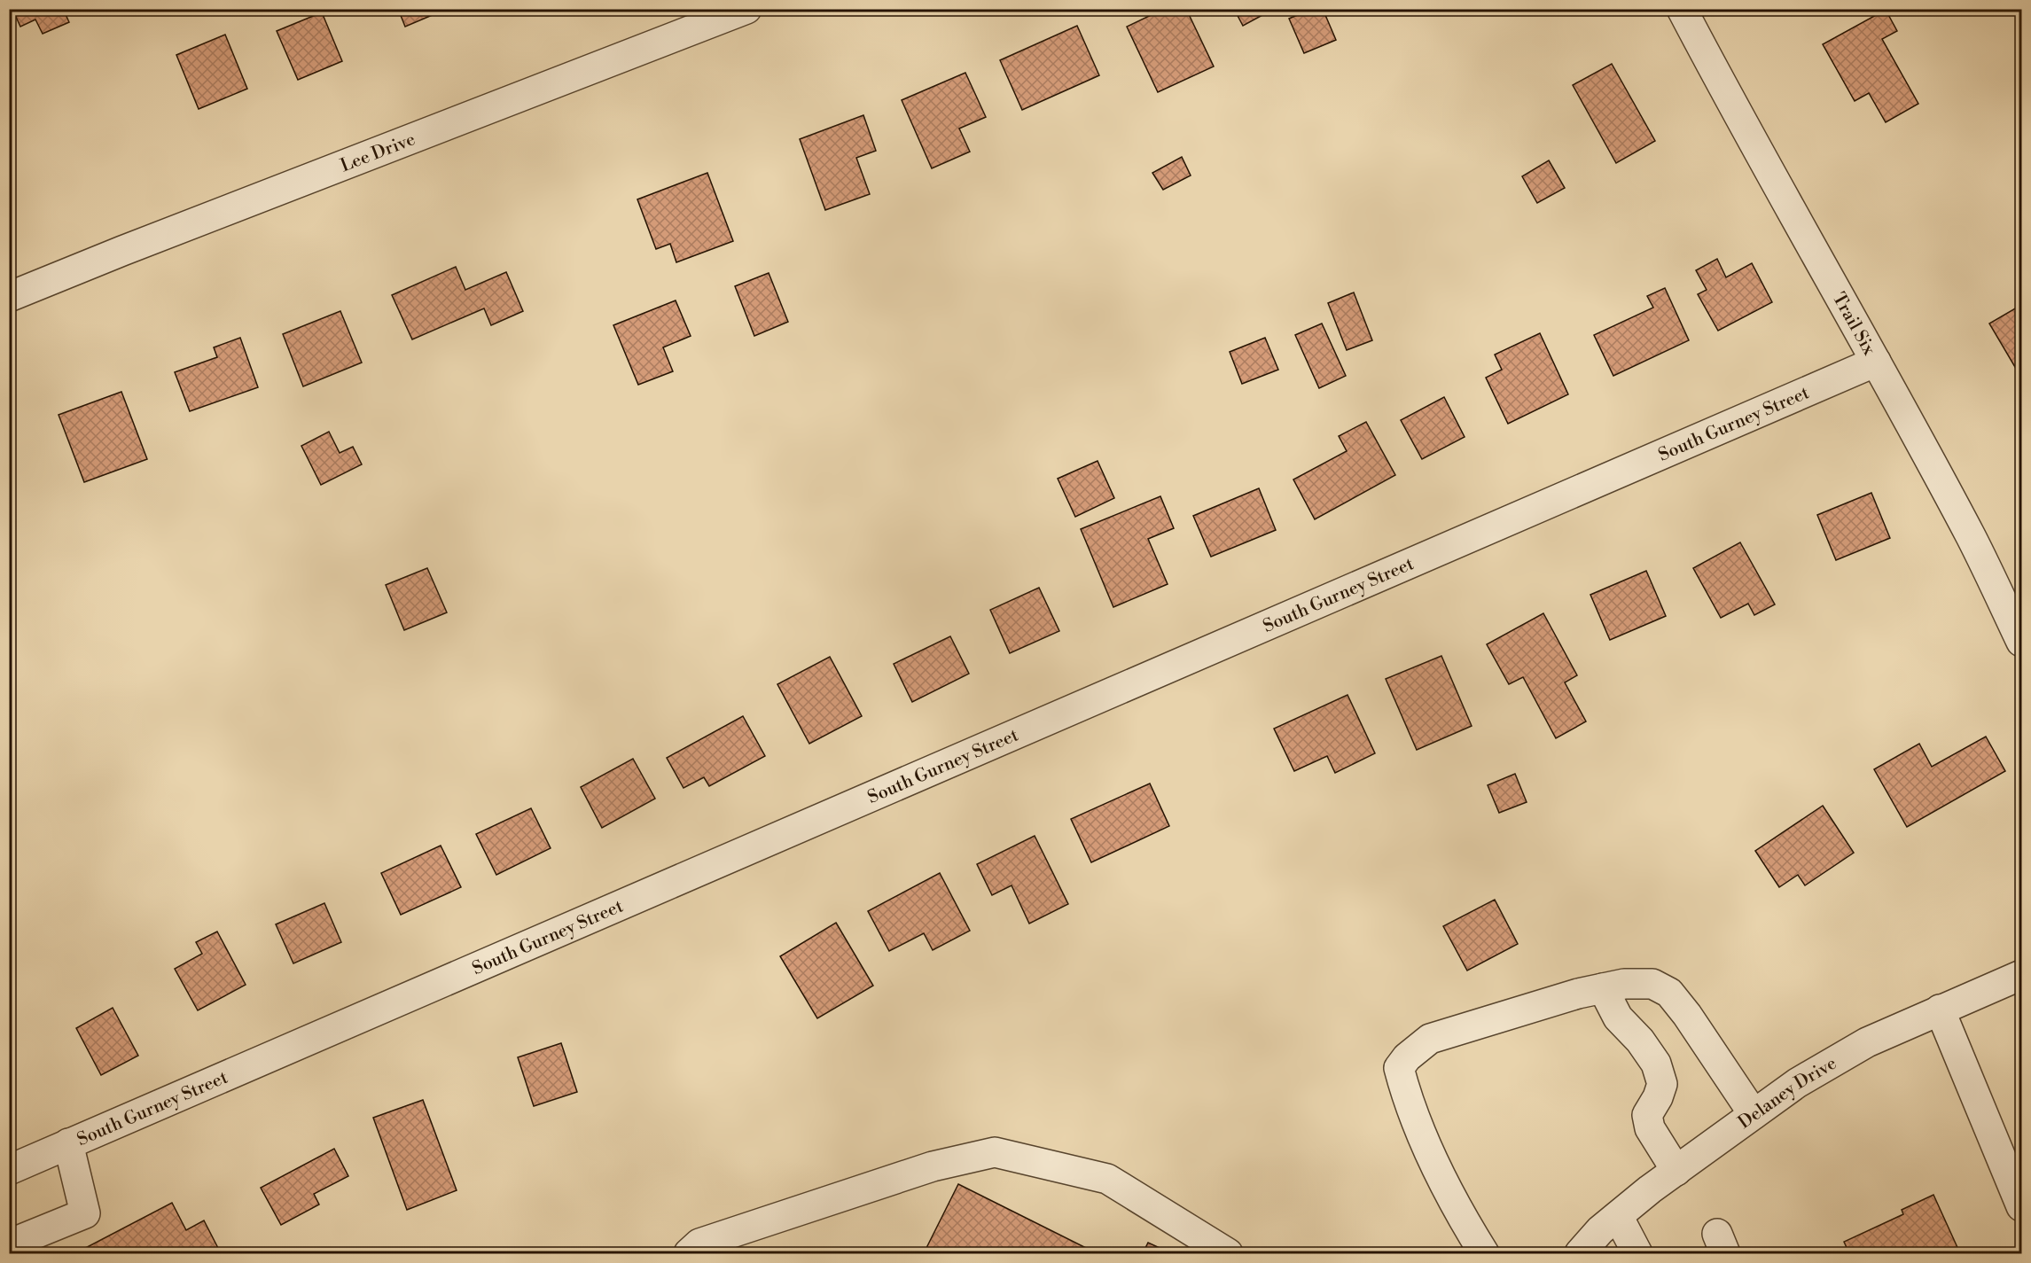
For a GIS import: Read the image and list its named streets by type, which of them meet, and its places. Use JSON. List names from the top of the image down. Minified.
{"streets":{"street":["Lee Drive","Trail Six","South Gurney Street","Delaney Drive"]},"crossings":[["Trail Six","South Gurney Street"]]}
